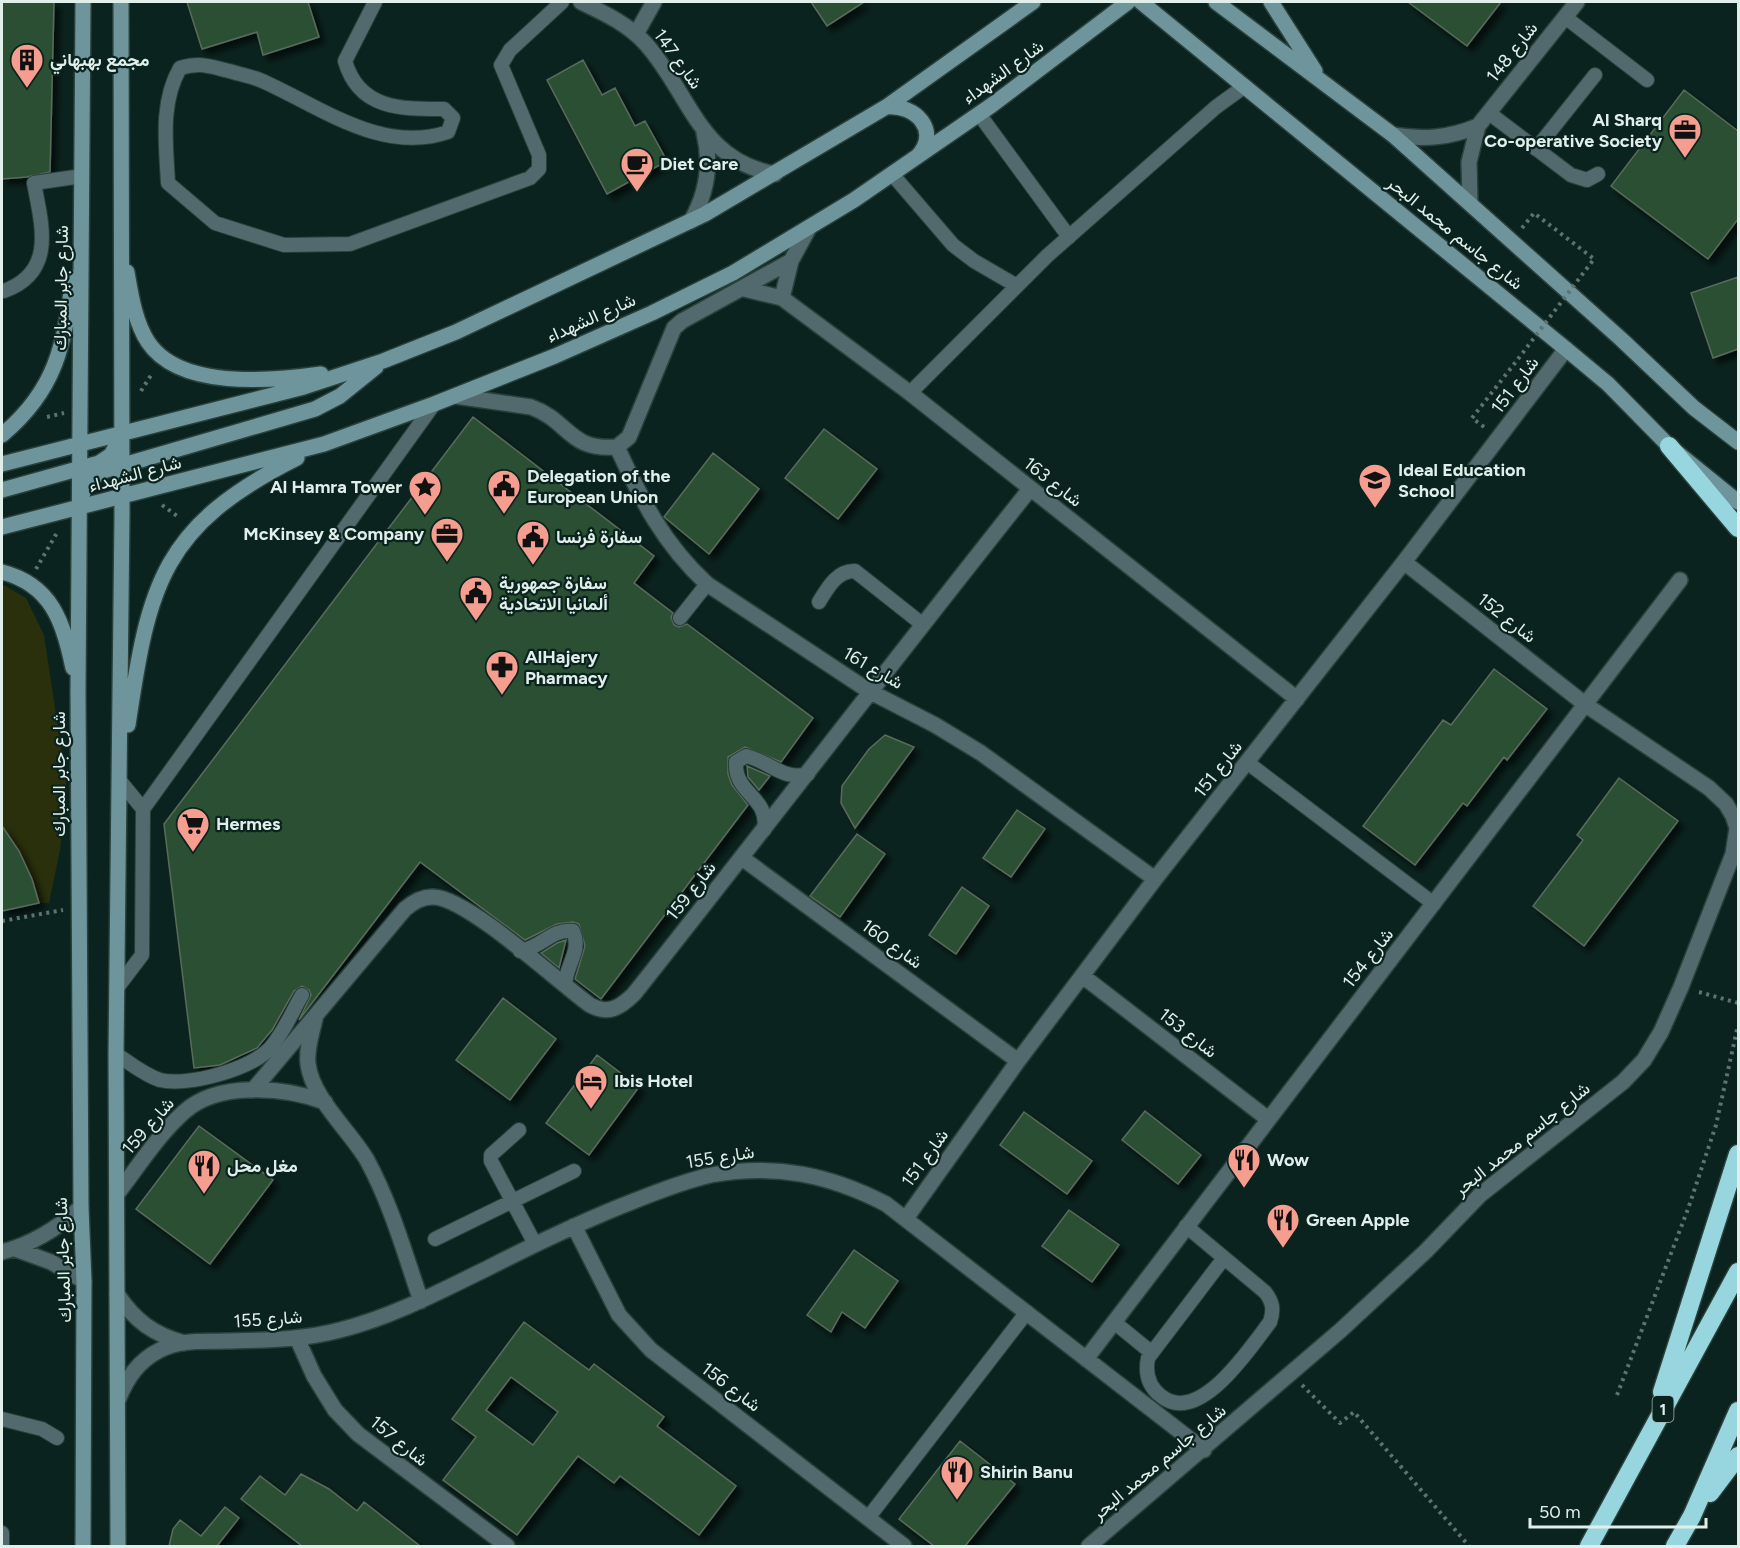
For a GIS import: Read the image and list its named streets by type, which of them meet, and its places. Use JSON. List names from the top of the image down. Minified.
{"streets":{"highway":["1"],"main road":["شارع الشهداء","شارع جاسم محمد البحر","شارع جابر المبارك"],"street":["شارع 148","شارع 147","شارع 151","شارع 163","شارع 152","شارع 161","شارع 159","شارع 160","شارع 154","شارع 153","شارع 155","شارع 156","شارع 157"]},"crossings":[["شارع 148","شارع جاسم محمد البحر"],["شارع الشهداء","شارع جابر المبارك"],["شارع جاسم محمد البحر","شارع 151"],["شارع جاسم محمد البحر","شارع 152"],["شارع جاسم محمد البحر","شارع 154"],["شارع جاسم محمد البحر","شارع 155"],["شارع 151","شارع 163"],["شارع 151","شارع 152"],["شارع 151","شارع 161"],["شارع 151","شارع 160"],["شارع 151","شارع 153"],["شارع 151","شارع 155"],["شارع 163","شارع 159"],["شارع 152","شارع 154"],["شارع 161","شارع 159"],["شارع 159","شارع 160"],["شارع 154","شارع 153"],["شارع 154","شارع 155"],["شارع 155","شارع 156"],["شارع 155","شارع 157"]],"places":{"building":["مجمع بهبهاني"],"office":["Al Sharq Co-operative Society","McKinsey & Company"],"cafe":["Diet Care"],"school or university":["Ideal Education School"],"public building":["Delegation of the European Union","سفارة فرنسا","سفارة جمهورية ألمانيا الاتحادية"],"place":["Al Hamra Tower"],"pharmacy":["AlHajery Pharmacy"],"supermarket":["Hermes"],"hotel":["Ibis Hotel"],"restaurant":["Wow","مغل محل","Green Apple","Shirin Banu"]},"scale_bar":"50 m"}
